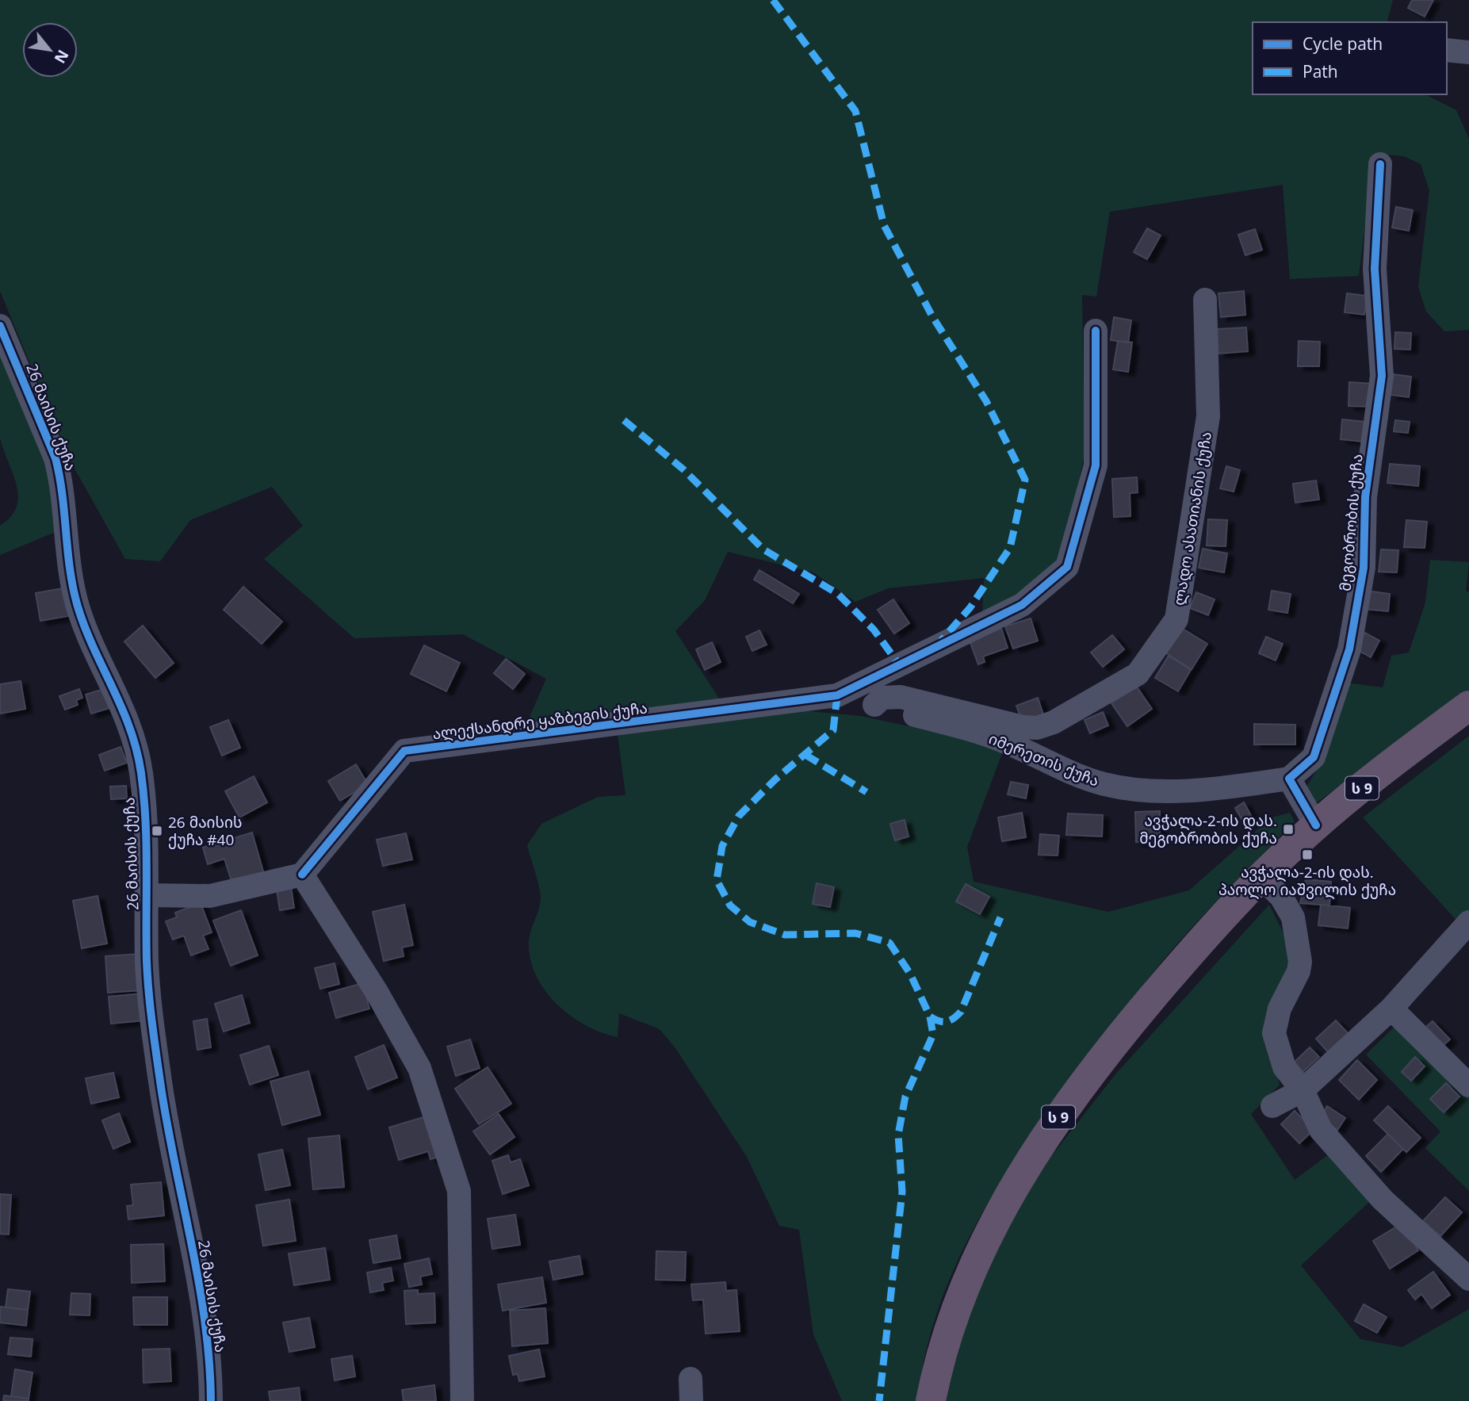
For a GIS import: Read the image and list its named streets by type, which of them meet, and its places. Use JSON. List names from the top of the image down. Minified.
{"streets":{"highway":["ს 9"],"street":["26 მაისის ქუჩა","ლადო ასათიანის ქუჩა","მეგობრობის ქუჩა","ალექსანდრე ყაზბეგის ქუჩა","იმერეთის ქუჩა"]},"crossings":[["ლადო ასათიანის ქუჩა","იმერეთის ქუჩა"],["მეგობრობის ქუჩა","იმერეთის ქუჩა"],["ალექსანდრე ყაზბეგის ქუჩა","იმერეთის ქუჩა"]],"places":{"transit":["ავჭალა-2-ის დას. მეგობრობის ქუჩა","26 მაისის ქუჩა #40","ავჭალა-2-ის დას. პაოლო იაშვილის ქუჩა"]},"legend":["Cycle path","Path"],"north":"bottom right"}
